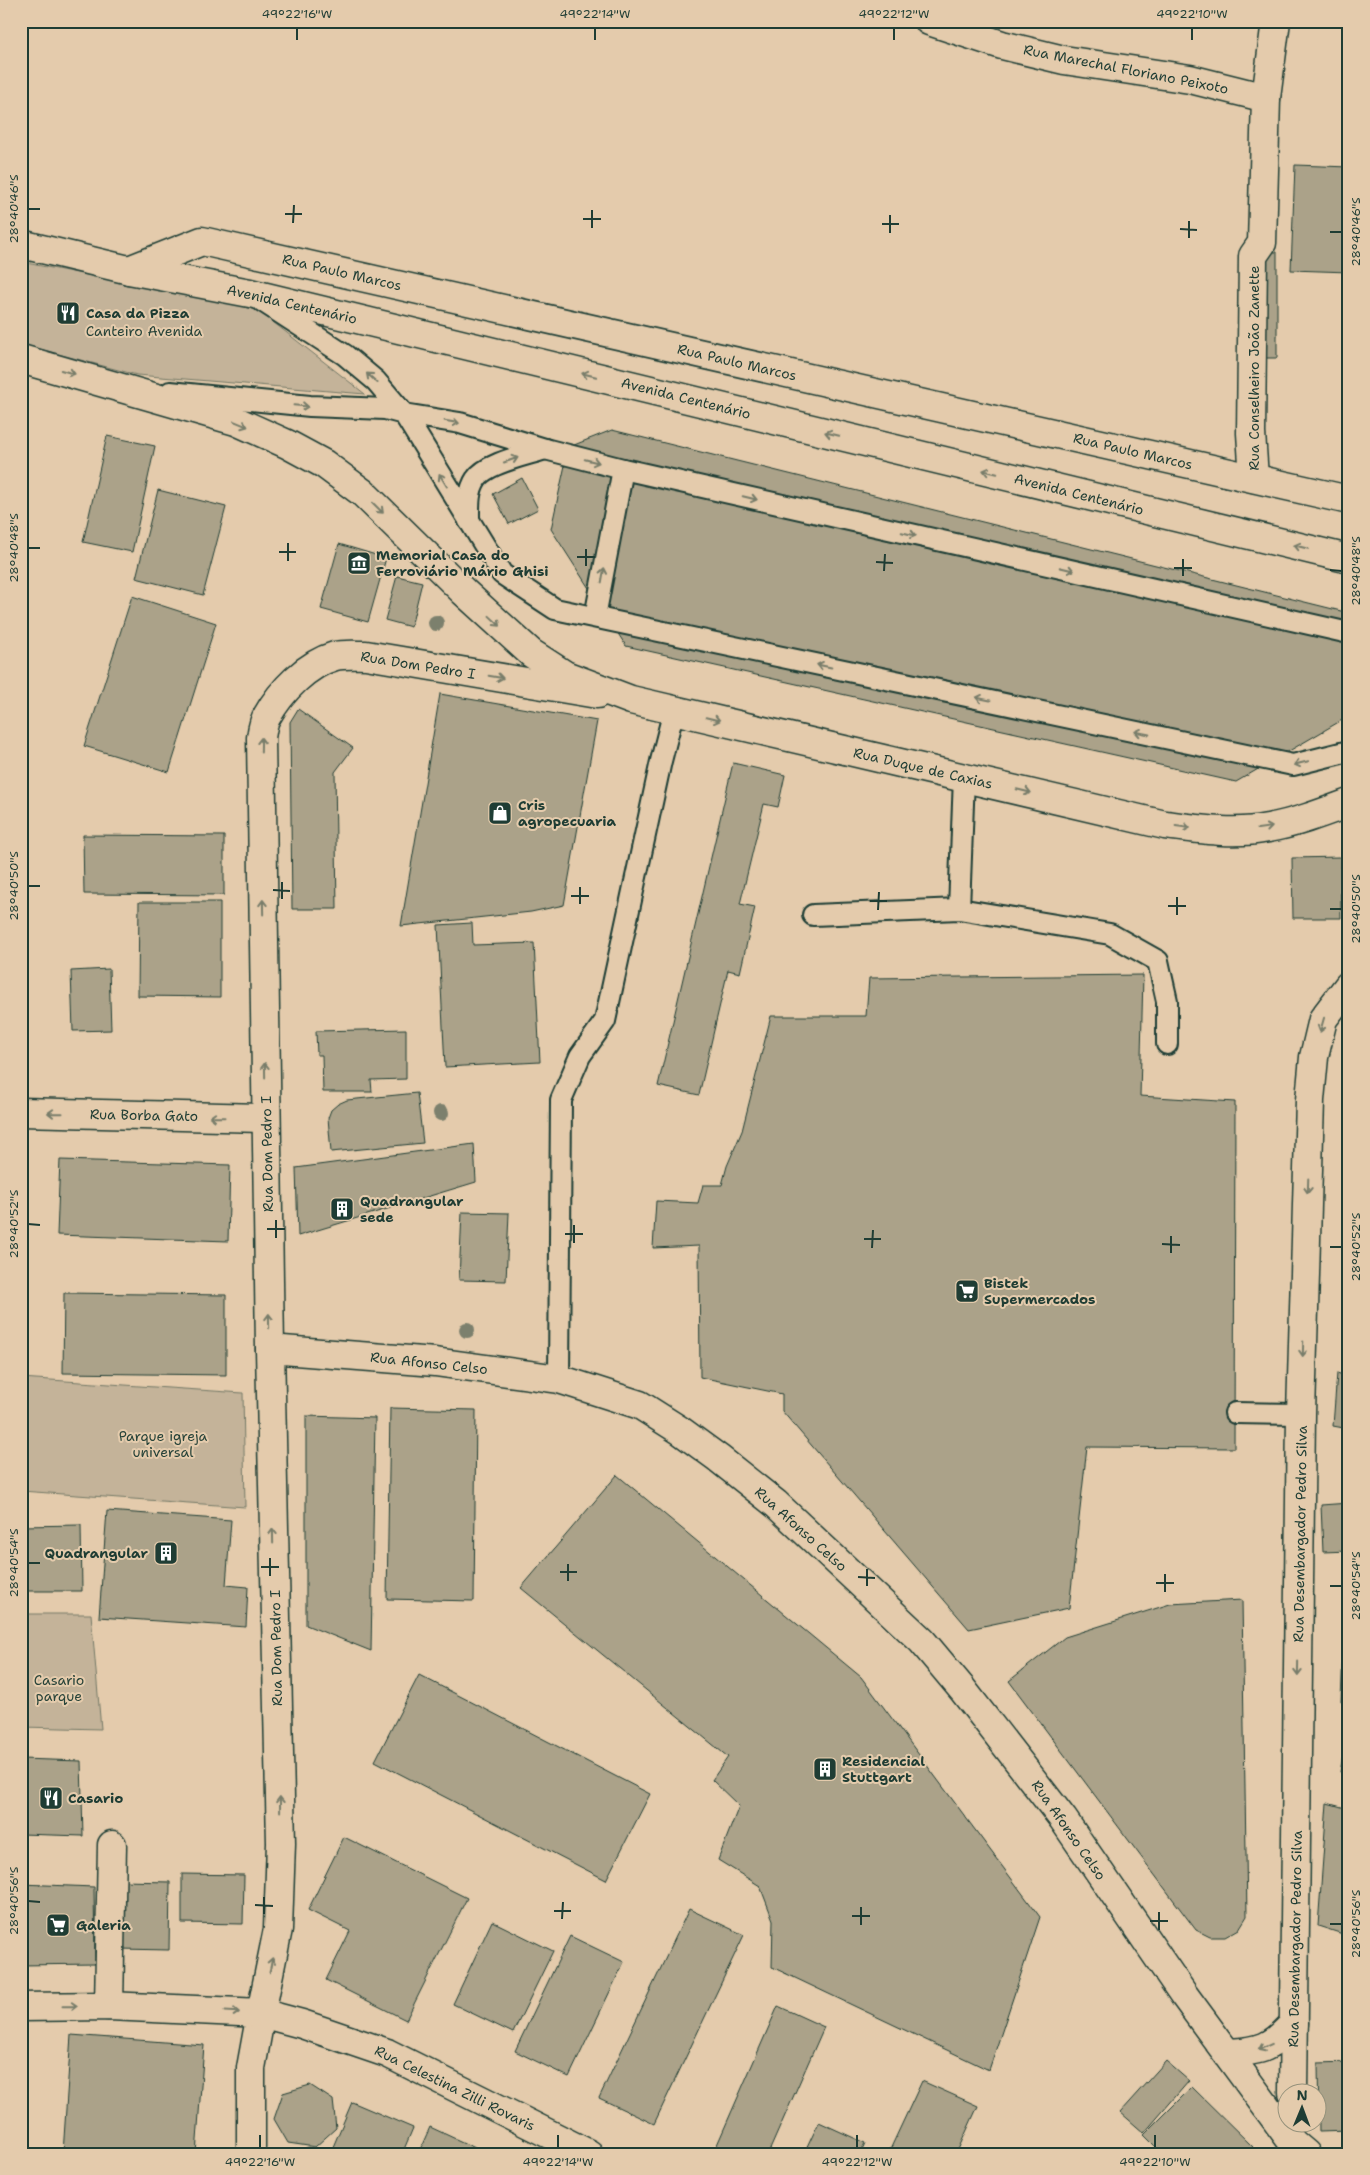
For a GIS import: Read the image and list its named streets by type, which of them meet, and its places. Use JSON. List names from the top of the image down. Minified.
{"streets":{"street":["Rua Marechal Floriano Peixoto","Rua Paulo Marcos","Avenida Centenário","Rua Conselheiro João Zanette","Rua Dom Pedro I","Rua Duque de Caxias","Rua Borba Gato","Rua Afonso Celso","Rua Desembargador Pedro Silva","Rua Celestina Zilli Rovaris"]},"crossings":[["Rua Marechal Floriano Peixoto","Rua Conselheiro João Zanette"],["Rua Paulo Marcos","Avenida Centenário"],["Rua Paulo Marcos","Rua Conselheiro João Zanette"],["Rua Dom Pedro I","Rua Duque de Caxias"],["Rua Dom Pedro I","Rua Borba Gato"],["Rua Dom Pedro I","Rua Afonso Celso"],["Rua Dom Pedro I","Rua Celestina Zilli Rovaris"]],"one_way":["Avenida Centenário","Rua Dom Pedro I","Rua Duque de Caxias","Rua Borba Gato","Rua Desembargador Pedro Silva","Rua Celestina Zilli Rovaris"],"parks":["Canteiro Avenida","Parque igreja universal","Casario parque"],"places":{"restaurant":["Casa da Pizza","Casario"],"museum":["Memorial Casa do Ferroviário Mário Ghisi"],"shop":["Cris agropecuaria"],"building":["Quadrangular sede","Quadrangular","Residencial Stuttgart"],"supermarket":["Bistek Supermercados","Galeria"]},"north":"top","coordinates":["49°22'16\"W","49°22'14\"W","49°22'12\"W","49°22'10\"W","28°40'46\"S","28°40'48\"S","28°40'50\"S","28°40'52\"S","28°40'54\"S","28°40'56\"S"]}
